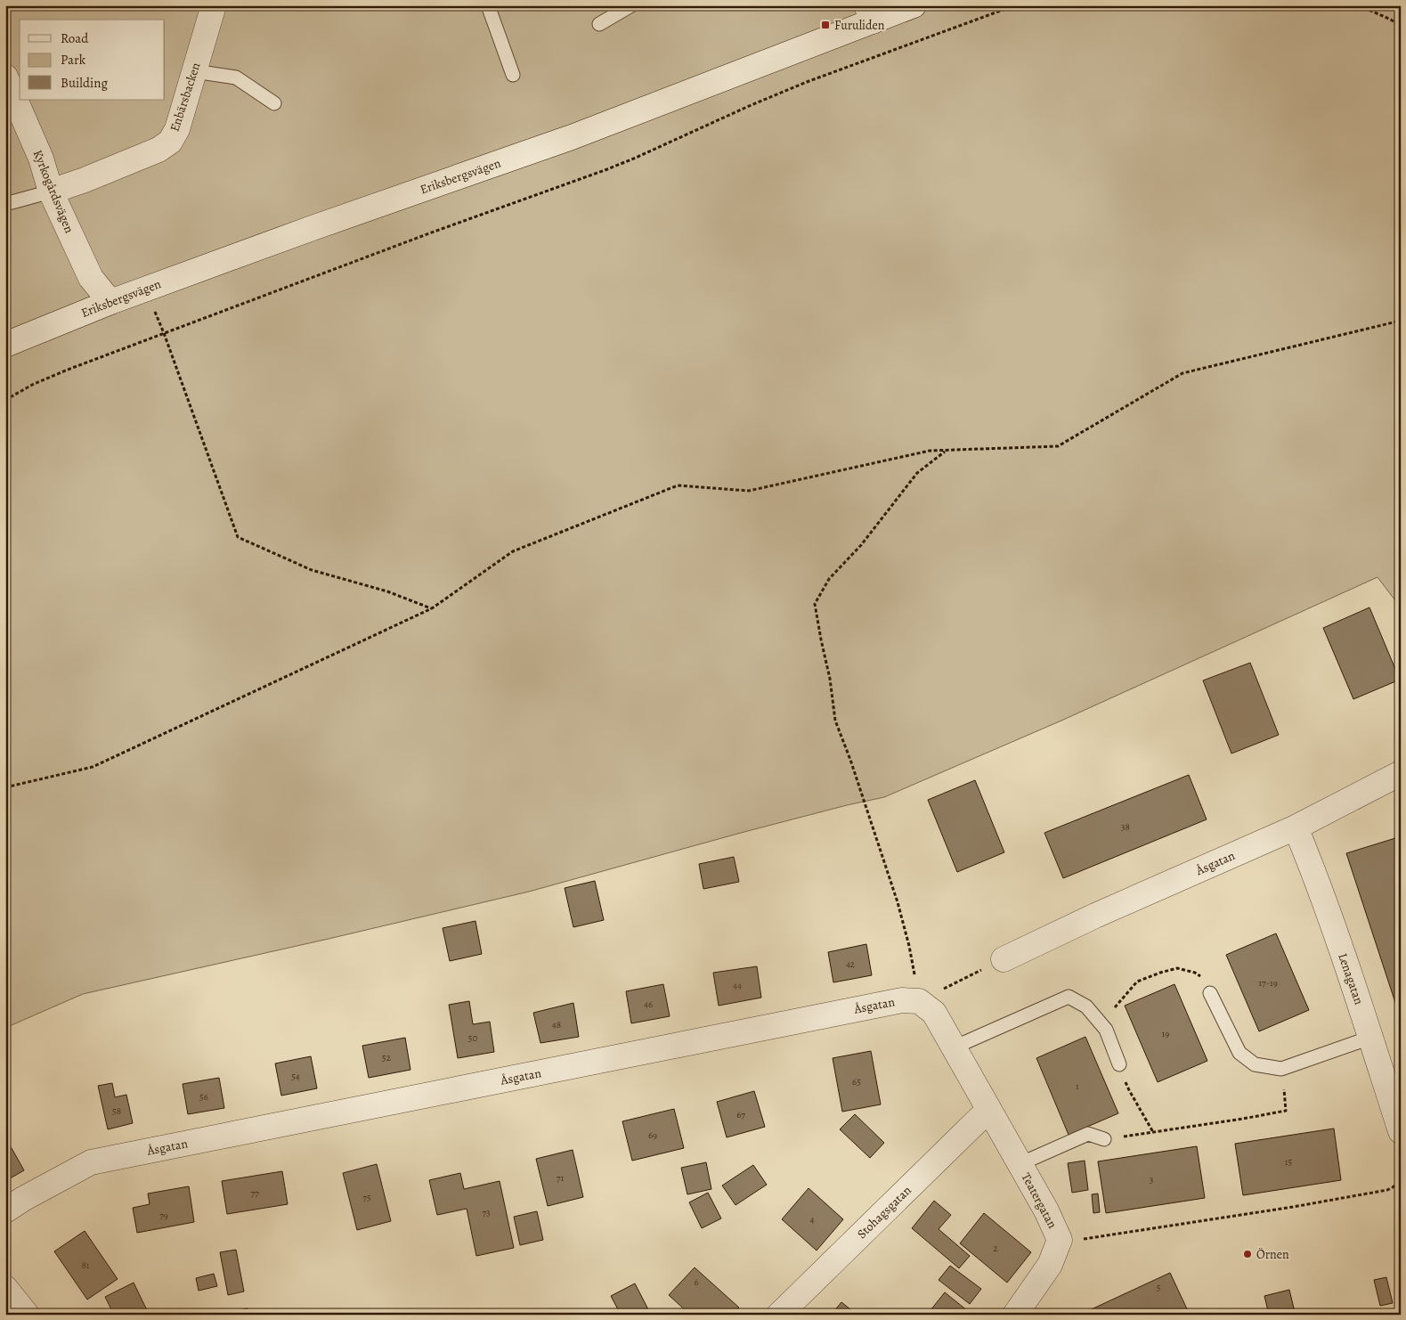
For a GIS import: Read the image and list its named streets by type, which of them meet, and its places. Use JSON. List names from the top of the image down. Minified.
{"streets":{"street":["Enbärsbacken","Eriksbergsvägen","Kyrkogårdsvägen","Åsgatan","Lenagatan","Teatergatan","Stohagsgatan"]},"crossings":[["Enbärsbacken","Kyrkogårdsvägen"],["Eriksbergsvägen","Kyrkogårdsvägen"],["Åsgatan","Lenagatan"],["Teatergatan","Stohagsgatan"]],"places":{"transit":["Furuliden"],"other":["Örnen"]},"house_numbers":["38","42","17-19","44","46","48","19","50","52","54","65","1","56","58","67","69","15","71","3","77","75","73","79","4","2","81","6","5"],"legend":["Road","Park","Building"]}
